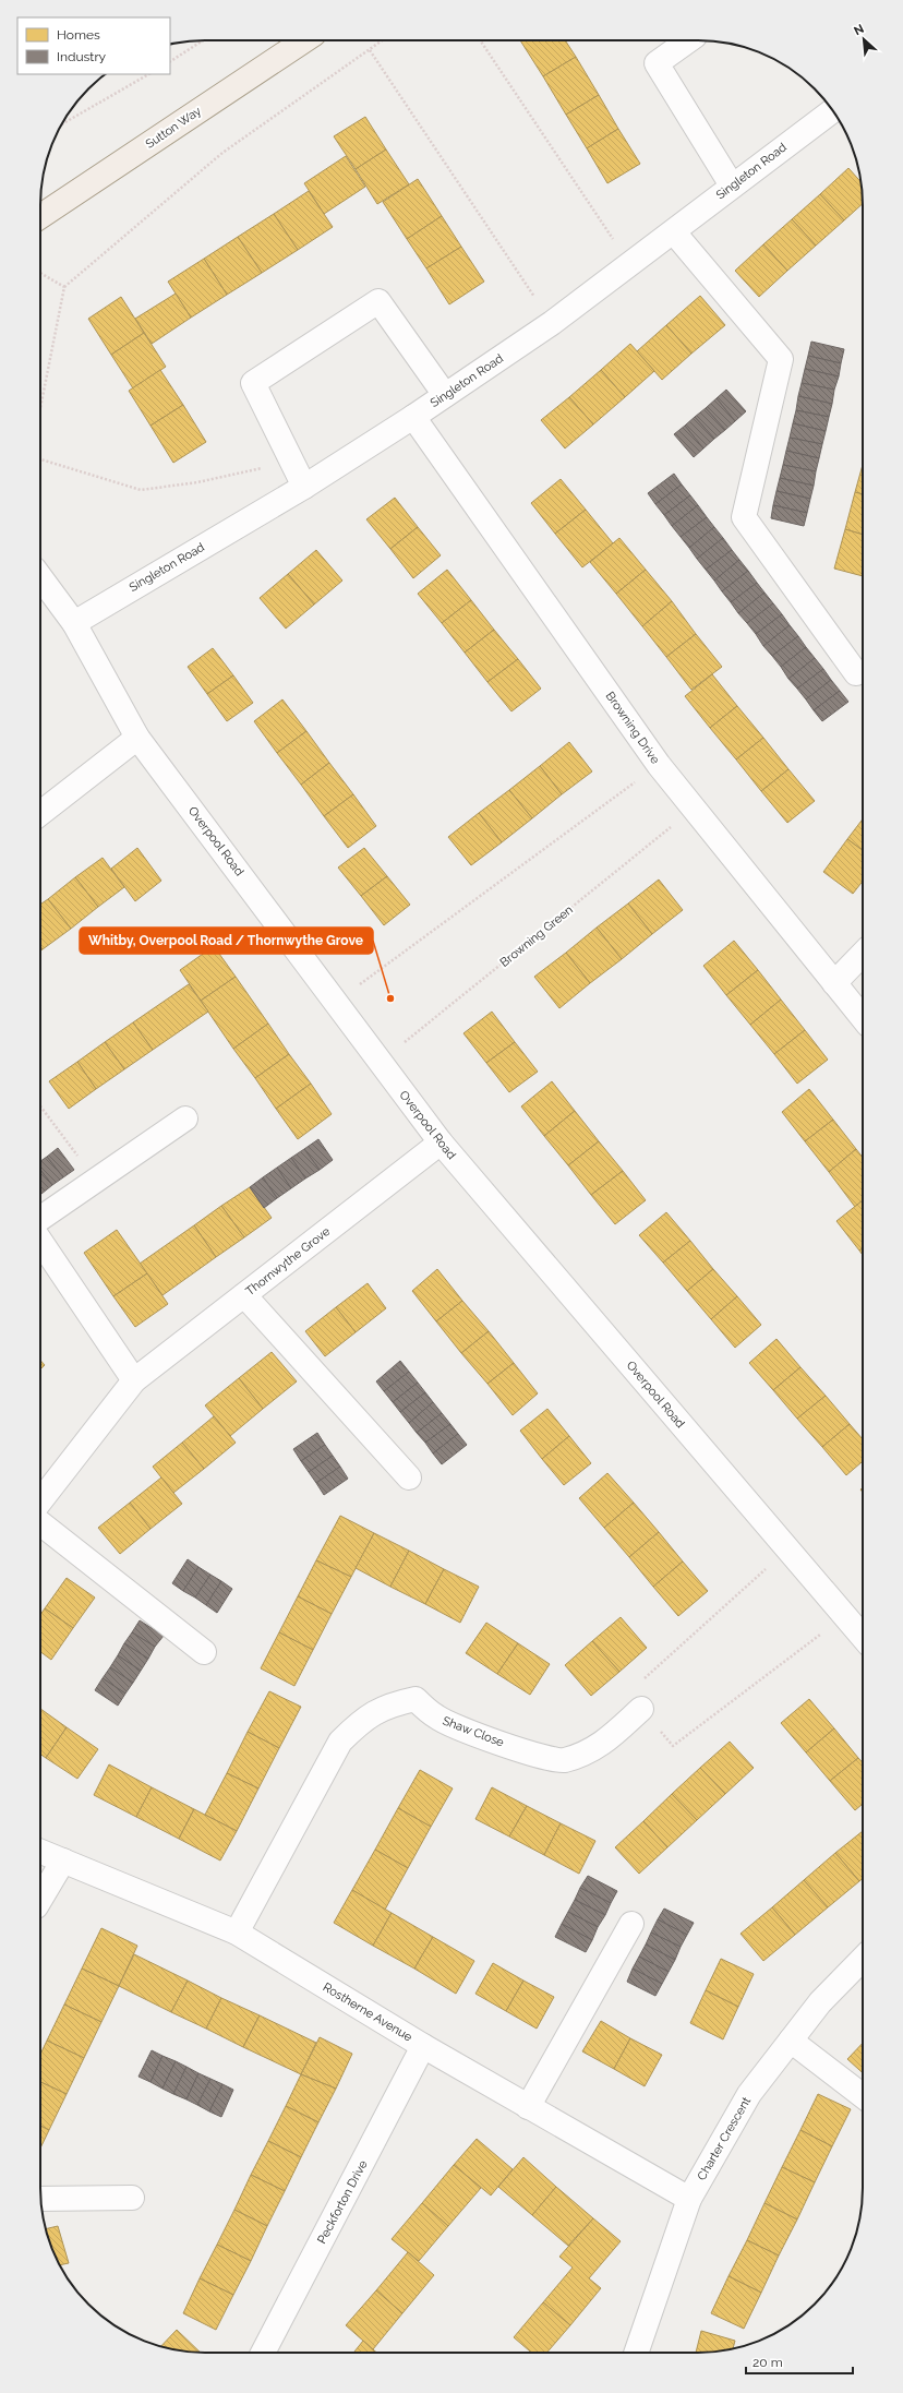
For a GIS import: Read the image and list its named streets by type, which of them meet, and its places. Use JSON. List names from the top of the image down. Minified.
{"streets":{"main road":["Sutton Way"],"street":["Singleton Road","Browning Drive","Overpool Road","Thornwythe Grove","Shaw Close","Rostherne Avenue","Charter Crescent","Peckforton Drive"],"path":["Browning Green"]},"crossings":[["Singleton Road","Browning Drive"],["Singleton Road","Overpool Road"],["Browning Drive","Browning Green"],["Overpool Road","Browning Green"],["Overpool Road","Thornwythe Grove"],["Shaw Close","Rostherne Avenue"],["Rostherne Avenue","Charter Crescent"],["Rostherne Avenue","Peckforton Drive"]],"places":["Whitby, Overpool Road / Thornwythe Grove"],"legend":["Homes","Industry"],"scale_bar":"20 m","north":"top left"}
